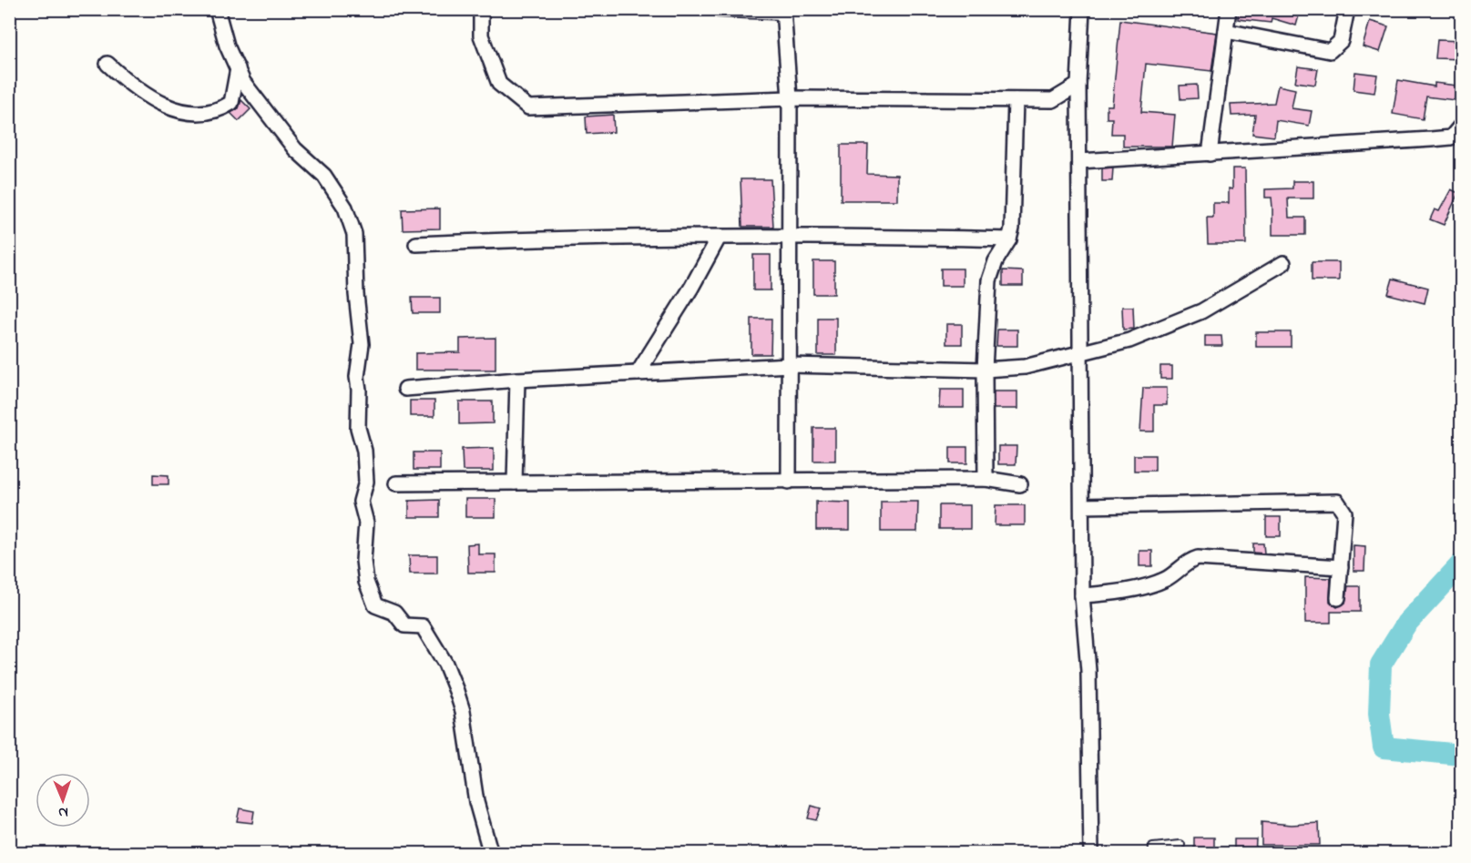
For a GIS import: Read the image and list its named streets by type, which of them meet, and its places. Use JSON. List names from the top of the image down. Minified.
{"north":"bottom"}
